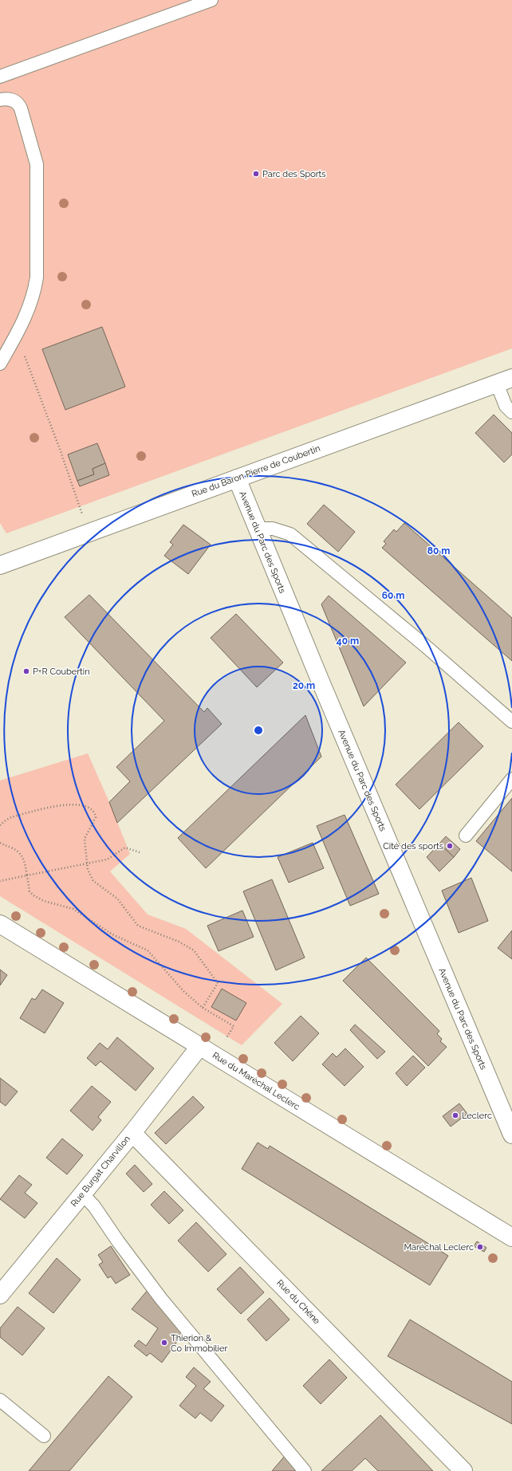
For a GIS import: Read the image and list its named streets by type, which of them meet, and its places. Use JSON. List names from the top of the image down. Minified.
{"streets":{"street":["Rue du Baron Pierre de Coubertin","Avenue du Parc des Sports","Rue du Maréchal Leclerc","Rue Burgat Charvillon","Rue du Chêne"]},"crossings":[["Rue du Baron Pierre de Coubertin","Avenue du Parc des Sports"],["Rue du Maréchal Leclerc","Rue Burgat Charvillon"],["Rue Burgat Charvillon","Rue du Chêne"]],"places":["Parc des Sports","P+R Coubertin","Cité des sports","Leclerc","Maréchal Leclerc","Thierion & Co Immobilier"],"rings":["80 m","60 m","40 m","20 m"]}
